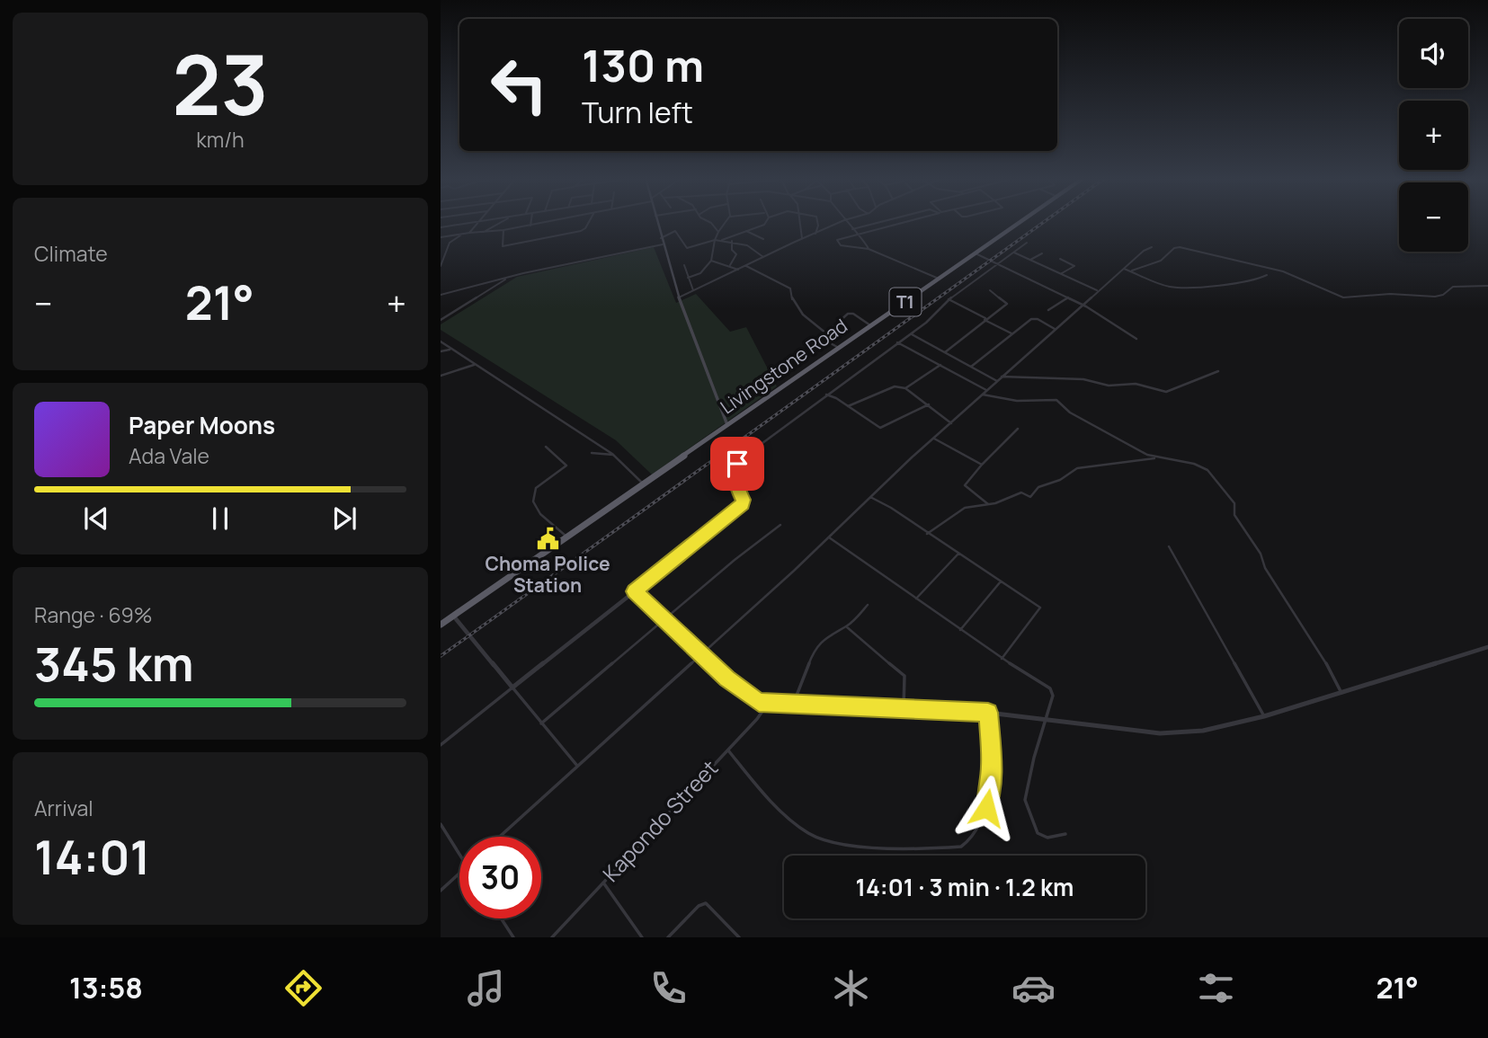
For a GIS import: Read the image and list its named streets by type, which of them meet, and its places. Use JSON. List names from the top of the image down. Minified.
{"streets":{"highway":["T1","Livingstone Road"],"street":["Kapondo Street"]},"places":{"public building":["Choma Police Station"]},"page":{"tile":[["23","km/h"],"Climate",["Range · 69%","345 km"],["Arrival","14:01"]],"map_buttons":["+","−"],"turn":["130 m","Turn left"],"heat":["−","21°","+"],"song":["Paper Moons","Ada Vale"],"limit":"30","trip":"14:01 · 3 min · 1.2 km","tabs":["13:58","21°"]}}
